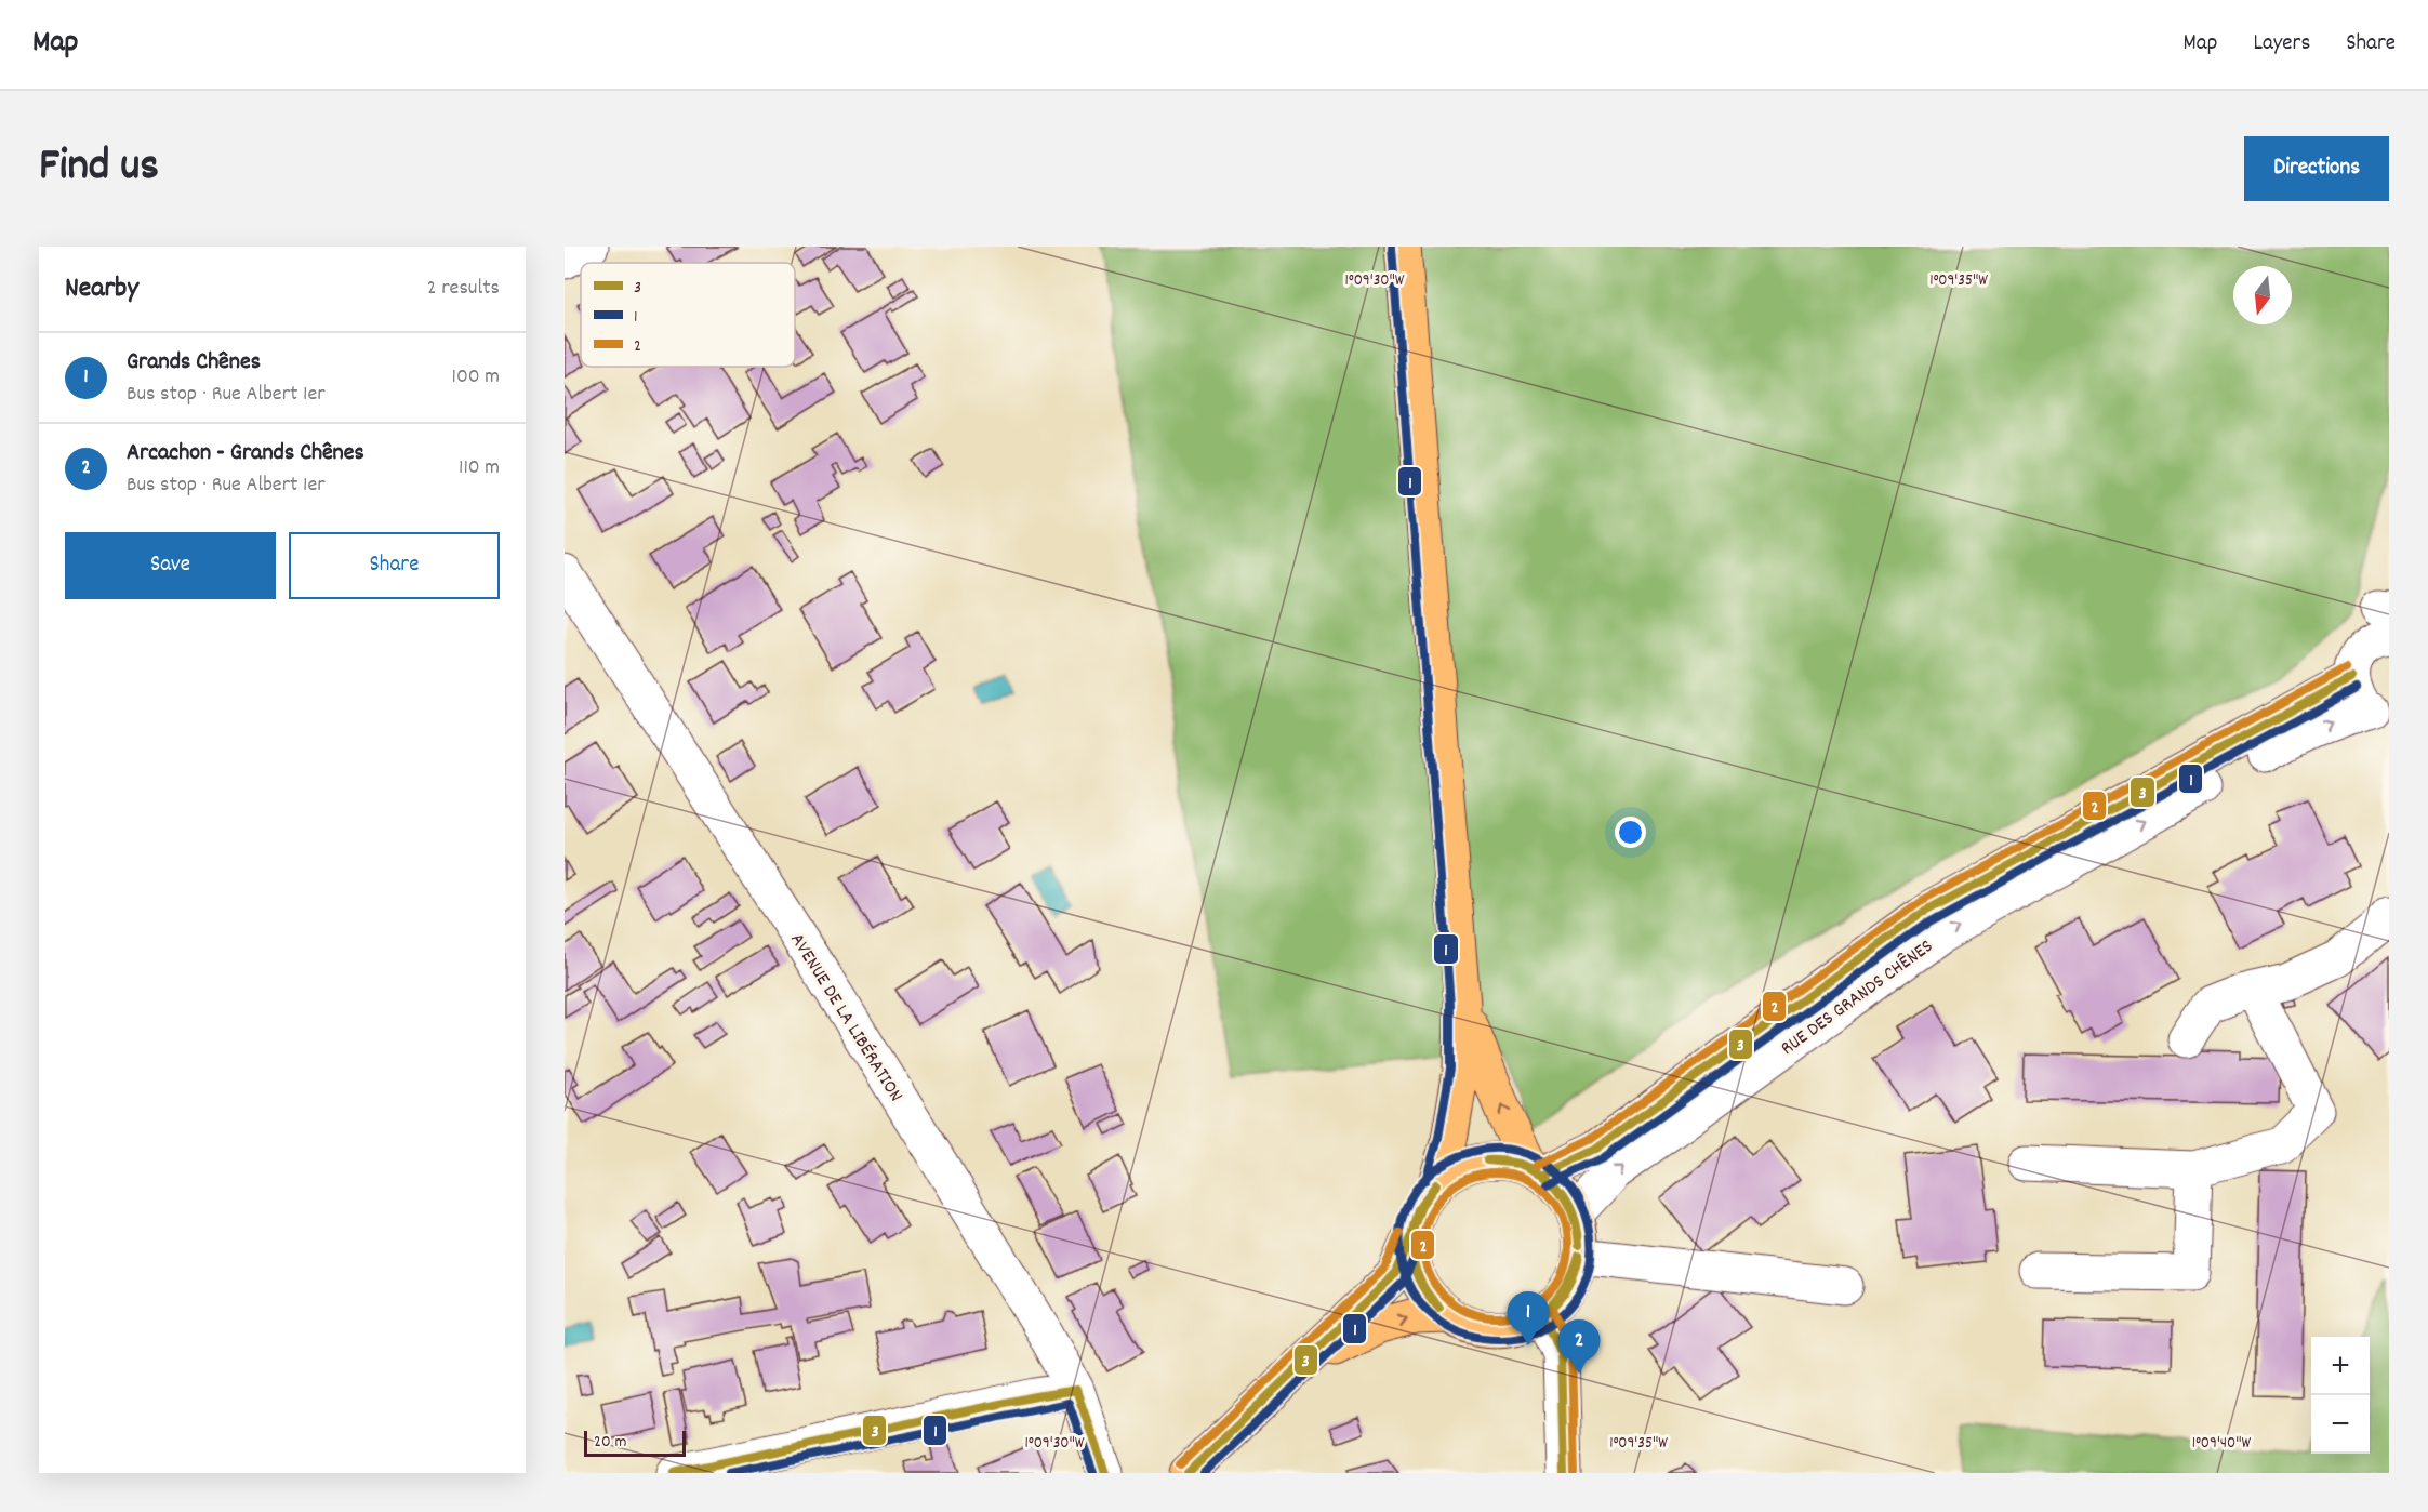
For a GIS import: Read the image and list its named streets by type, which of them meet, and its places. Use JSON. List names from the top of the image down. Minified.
{"streets":{"street":["RUE DES GRANDS CHÊNES","AVENUE DE LA LIBÉRATION"]},"lines":["transit line 1","transit line 2","transit line 3"],"legend":["3","1","2"],"scale_bar":"20 m","north":"bottom","page":{"header":"Map","nav":["Map","Layers","Share"],"title":"Find us","buttons":["Directions",["Save","Share"]],"heading":["Nearby","2 results"],"list":[{"mark":"1","name":"Grands Chênes","note":"Bus stop · Rue Albert 1er","value":"100 m"},{"mark":"2","name":"Arcachon - Grands Chênes","note":"Bus stop · Rue Albert 1er","value":"110 m"}],"pins":["1","2"],"map_buttons":["+","−"],"scale":"20 m"},"coordinates":["1°09'30\"W","1°09'35\"W","1°09'40\"W"]}
